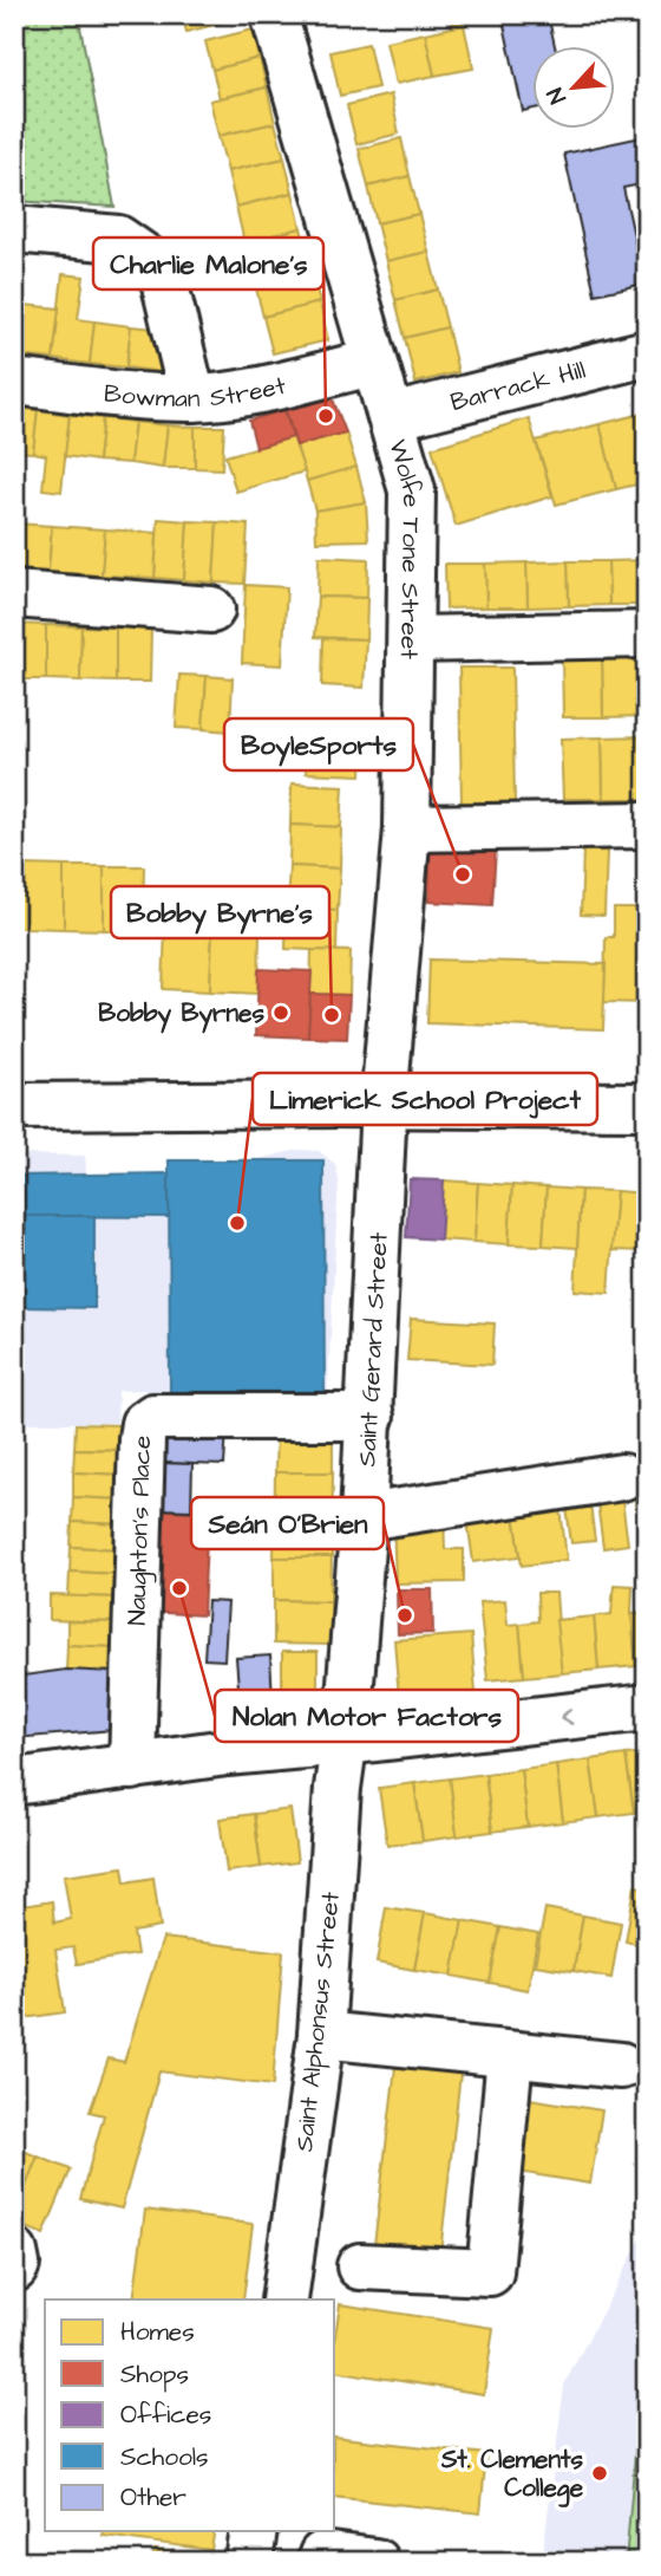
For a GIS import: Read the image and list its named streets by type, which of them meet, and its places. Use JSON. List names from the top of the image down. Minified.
{"streets":{"street":["Bowman Street","Barrack Hill","Wolfe Tone Street","Saint Gerard Street","Naughton's Place","Saint Alphonsus Street"]},"crossings":[["Bowman Street","Wolfe Tone Street"],["Barrack Hill","Wolfe Tone Street"],["Wolfe Tone Street","Saint Gerard Street"],["Saint Gerard Street","Naughton's Place"],["Saint Gerard Street","Saint Alphonsus Street"]],"places":["Charlie Malone's","BoyleSports","Bobby Byrnes","Bobby Byrne’s","Limerick School Project","Nolan Motor Factors","Seán O'Brien","St. Clements College"],"legend":["Homes","Shops","Offices","Schools","Other"],"north":"bottom left"}
